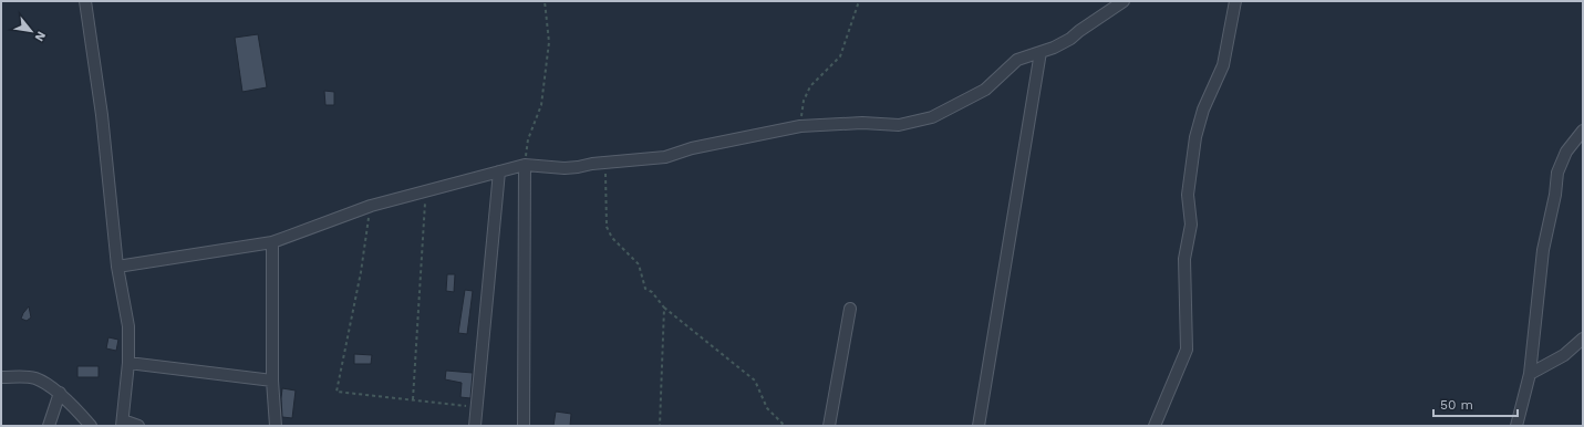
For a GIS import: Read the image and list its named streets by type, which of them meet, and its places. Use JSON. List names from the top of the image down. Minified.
{"scale_bar":"50 m","north":"bottom right"}
